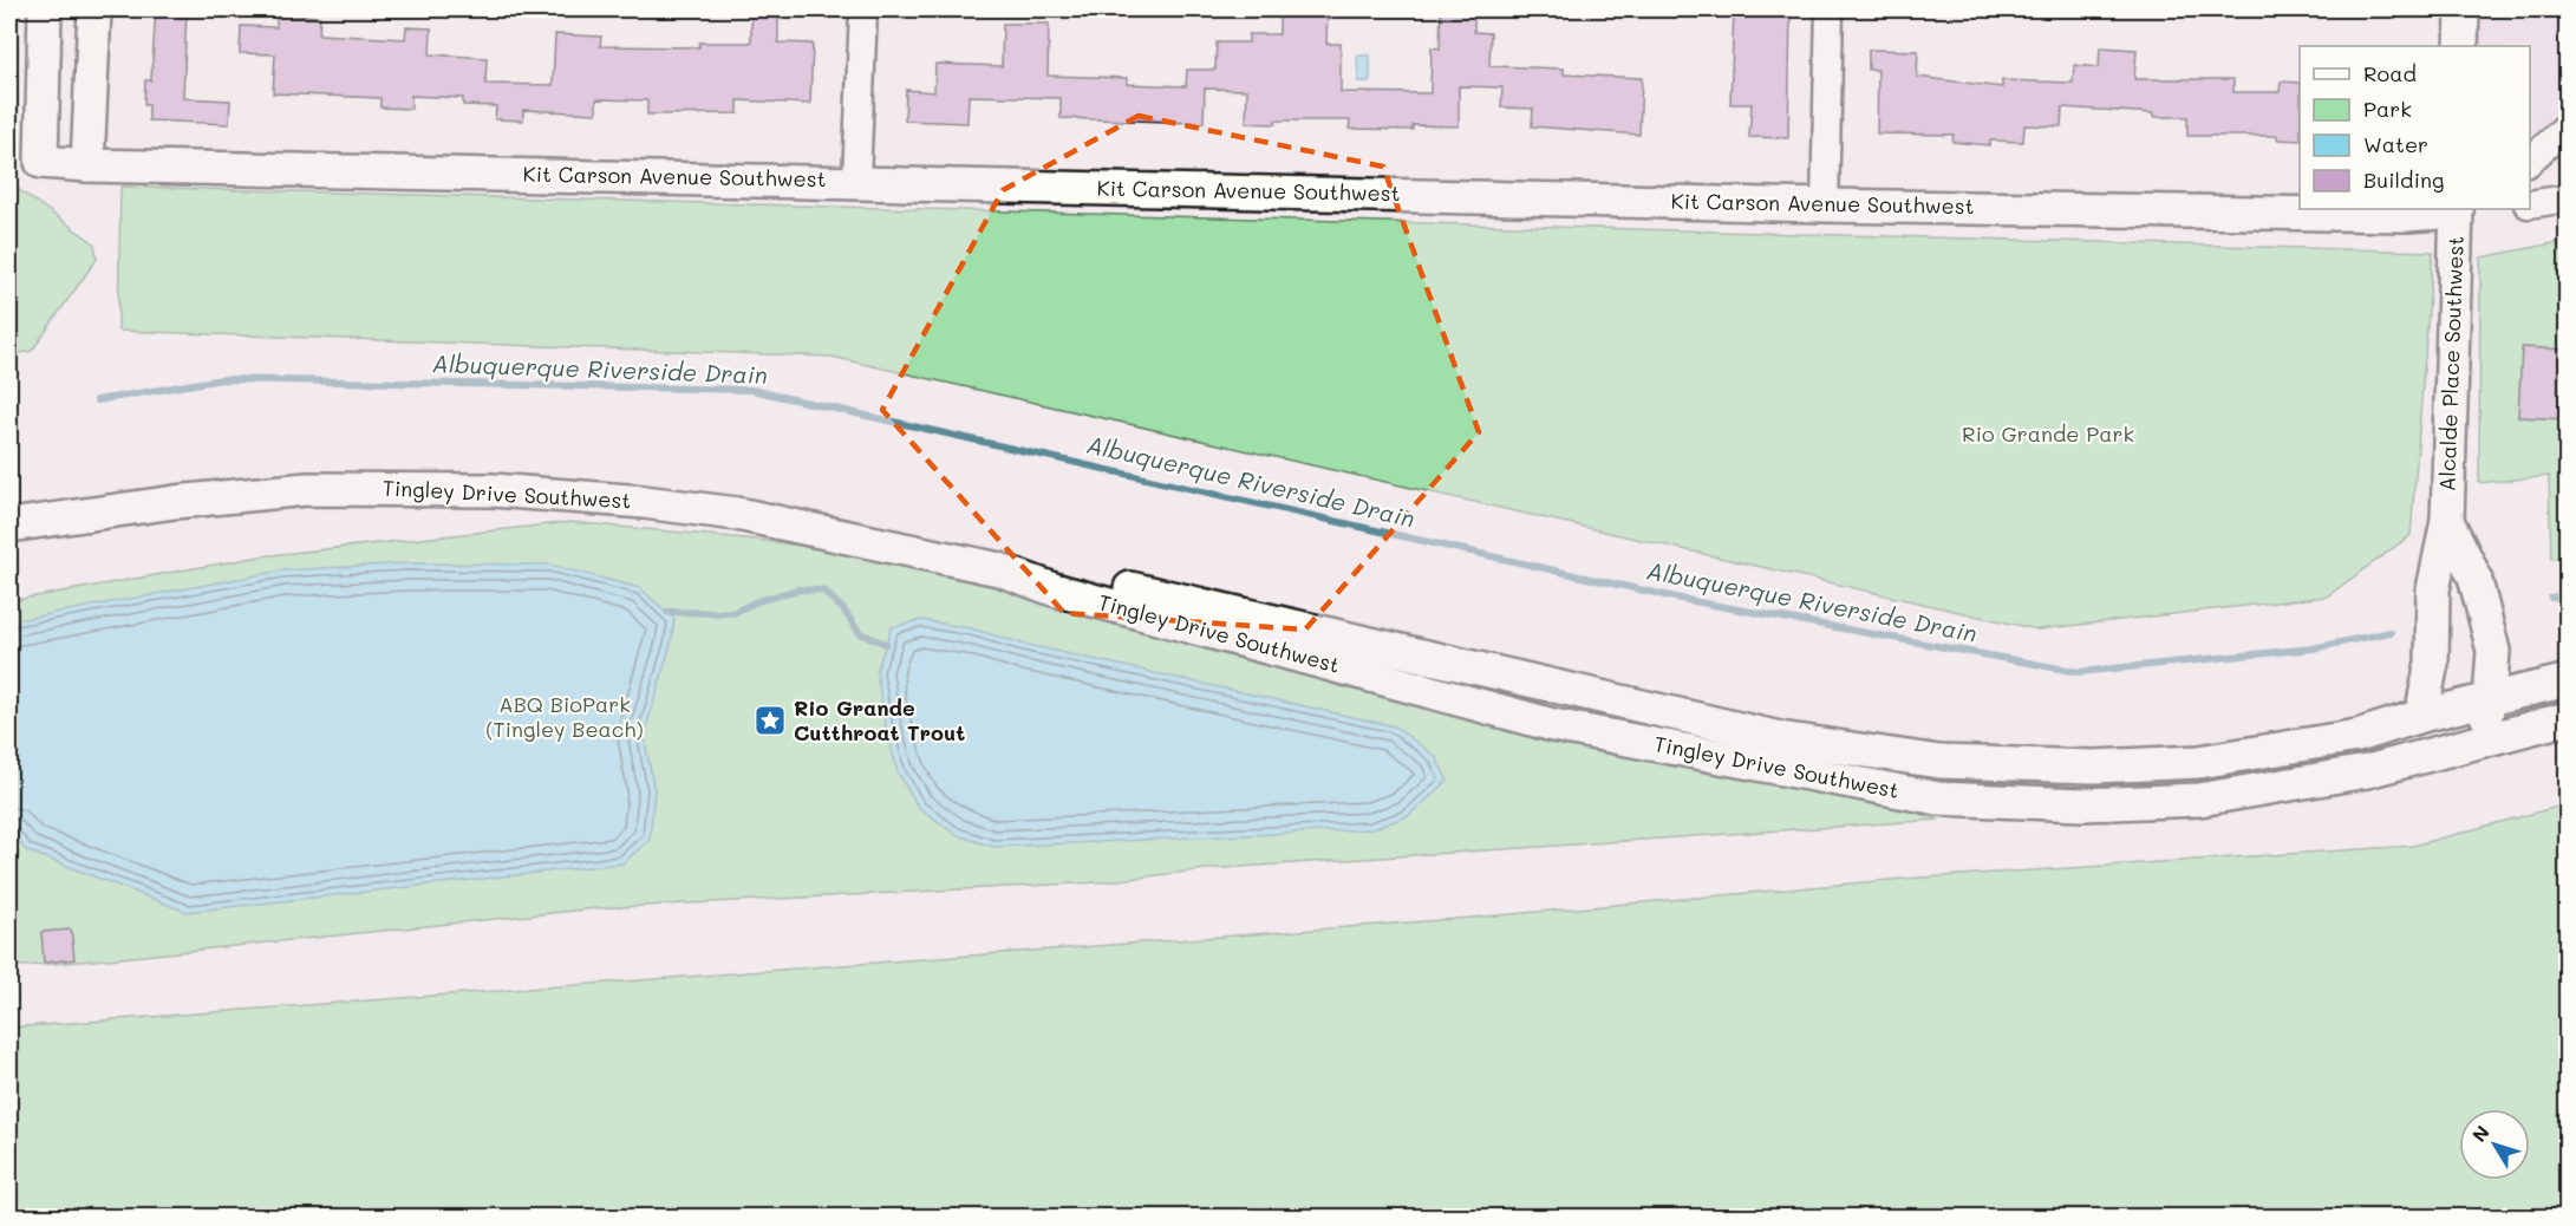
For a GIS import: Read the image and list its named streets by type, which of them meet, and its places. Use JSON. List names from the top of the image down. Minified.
{"streets":{"street":["Kit Carson Avenue Southwest","Alcalde Place Southwest","Tingley Drive Southwest"]},"crossings":[["Kit Carson Avenue Southwest","Alcalde Place Southwest"],["Alcalde Place Southwest","Tingley Drive Southwest"]],"water":["Albuquerque Riverside Drain"],"parks":["Rio Grande Park","ABQ BioPark (Tingley Beach)"],"places":{"place":["Rio Grande Cutthroat Trout"]},"legend":["Road","Park","Water","Building"],"north":"top left"}
